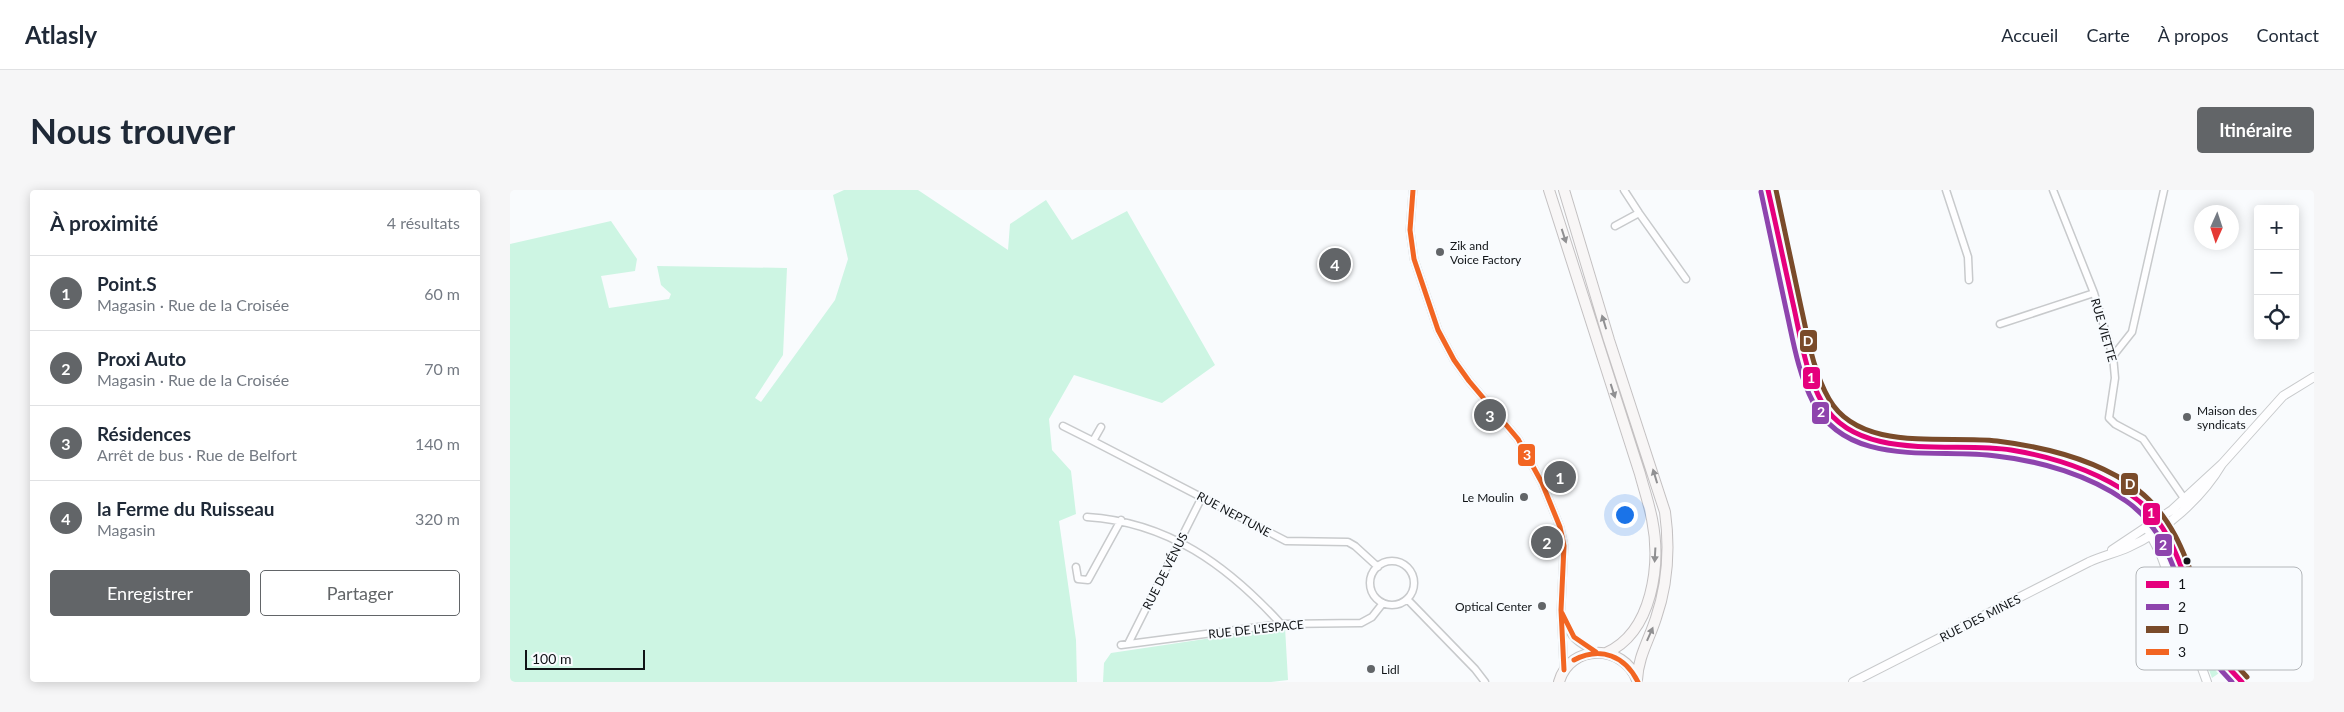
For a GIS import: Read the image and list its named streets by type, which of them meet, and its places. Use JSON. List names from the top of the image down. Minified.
{"streets":{"street":["RUE VIETTE","RUE NEPTUNE","RUE DE VÉNUS","RUE DES MINES","RUE DE L'ESPACE"]},"crossings":[["RUE VIETTE","RUE DES MINES"],["RUE NEPTUNE","RUE DE VÉNUS"],["RUE NEPTUNE","RUE DE L'ESPACE"],["RUE DE VÉNUS","RUE DE L'ESPACE"]],"places":["Zik and Voice Factory","Maison des syndicats","Le Moulin","Optical Center","Lidl"],"lines":["transit line 1","transit line D","transit line 3","transit line 2"],"legend":["1","2","D","3"],"scale_bar":"100 m","north":"bottom","page":{"header":"Atlasly","nav":["Accueil","Carte","À propos","Contact"],"buttons":["Itinéraire",["Enregistrer","Partager"]],"title":"Nous trouver","heading":["À proximité","4 résultats"],"map_buttons":["+","−"],"pins":["4","3","1","2"],"list":[{"mark":"1","name":"Point.S","note":"Magasin · Rue de la Croisée","value":"60 m"},{"mark":"2","name":"Proxi Auto","note":"Magasin · Rue de la Croisée","value":"70 m"},{"mark":"3","name":"Résidences","note":"Arrêt de bus · Rue de Belfort","value":"140 m"},{"mark":"4","name":"la Ferme du Ruisseau","note":"Magasin","value":"320 m"}],"scale":"100 m"}}
